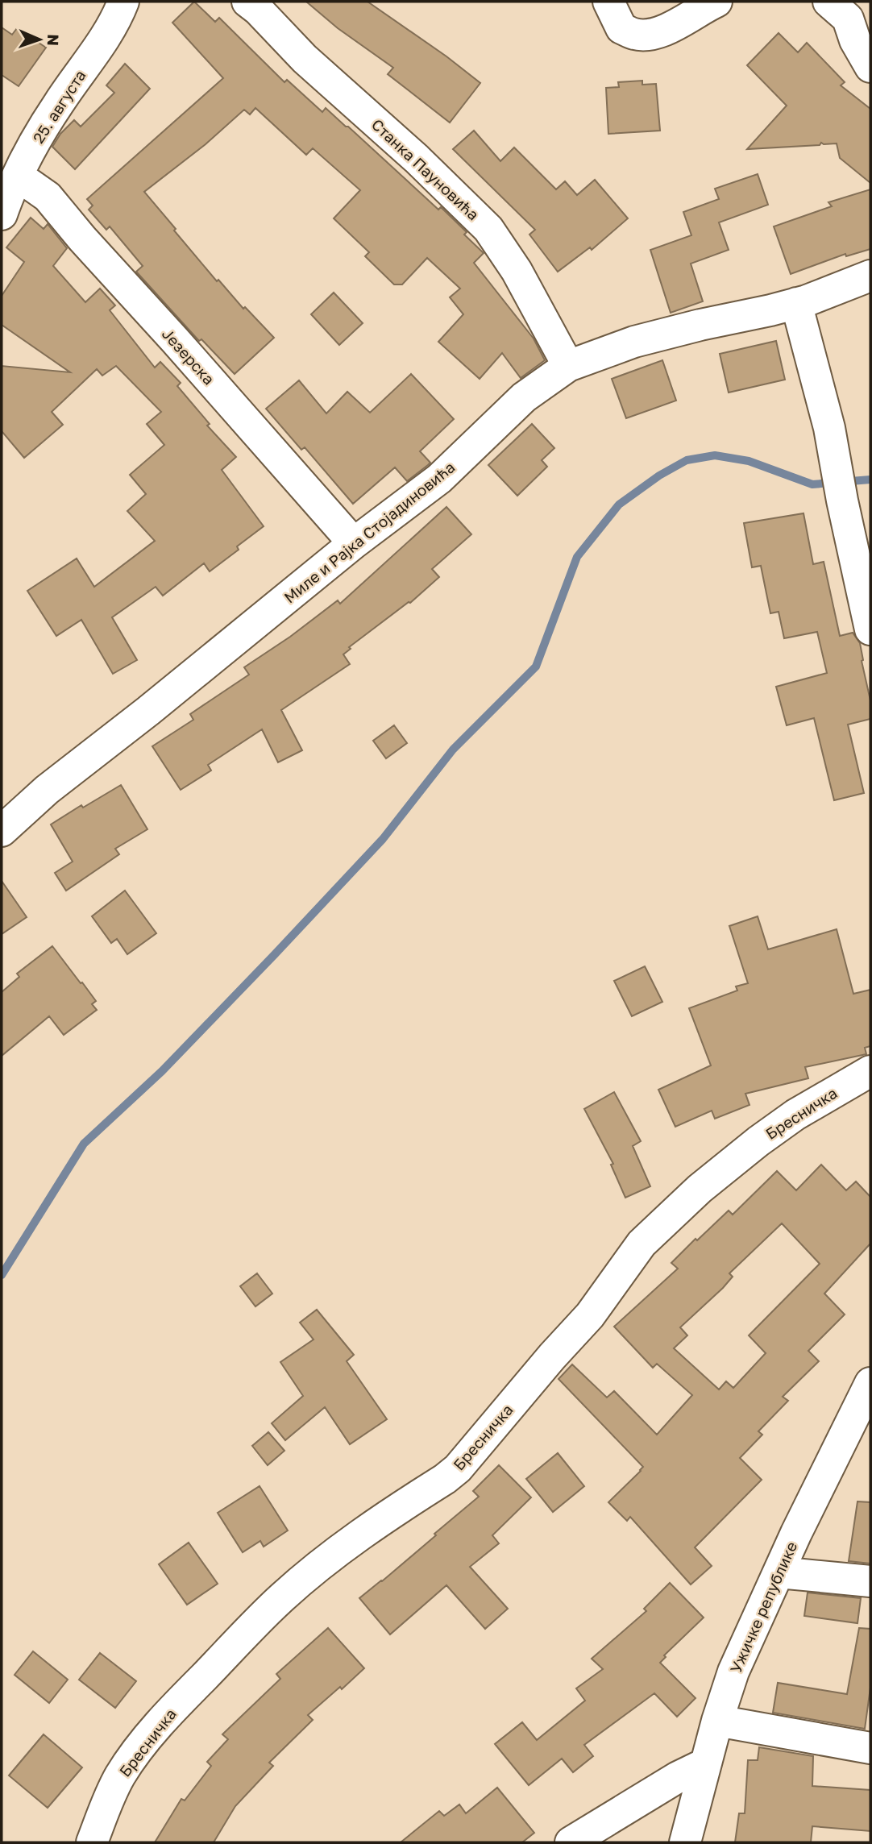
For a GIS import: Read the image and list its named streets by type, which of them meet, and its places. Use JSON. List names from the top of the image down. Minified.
{"streets":{"street":["25. августа","Станка Пауновића","Језерска","Миле и Рајка Стојадиновића","Бресничка","Ужичке републике"]},"crossings":[["25. августа","Језерска"],["Станка Пауновића","Миле и Рајка Стојадиновића"],["Језерска","Миле и Рајка Стојадиновића"]],"north":"right"}
